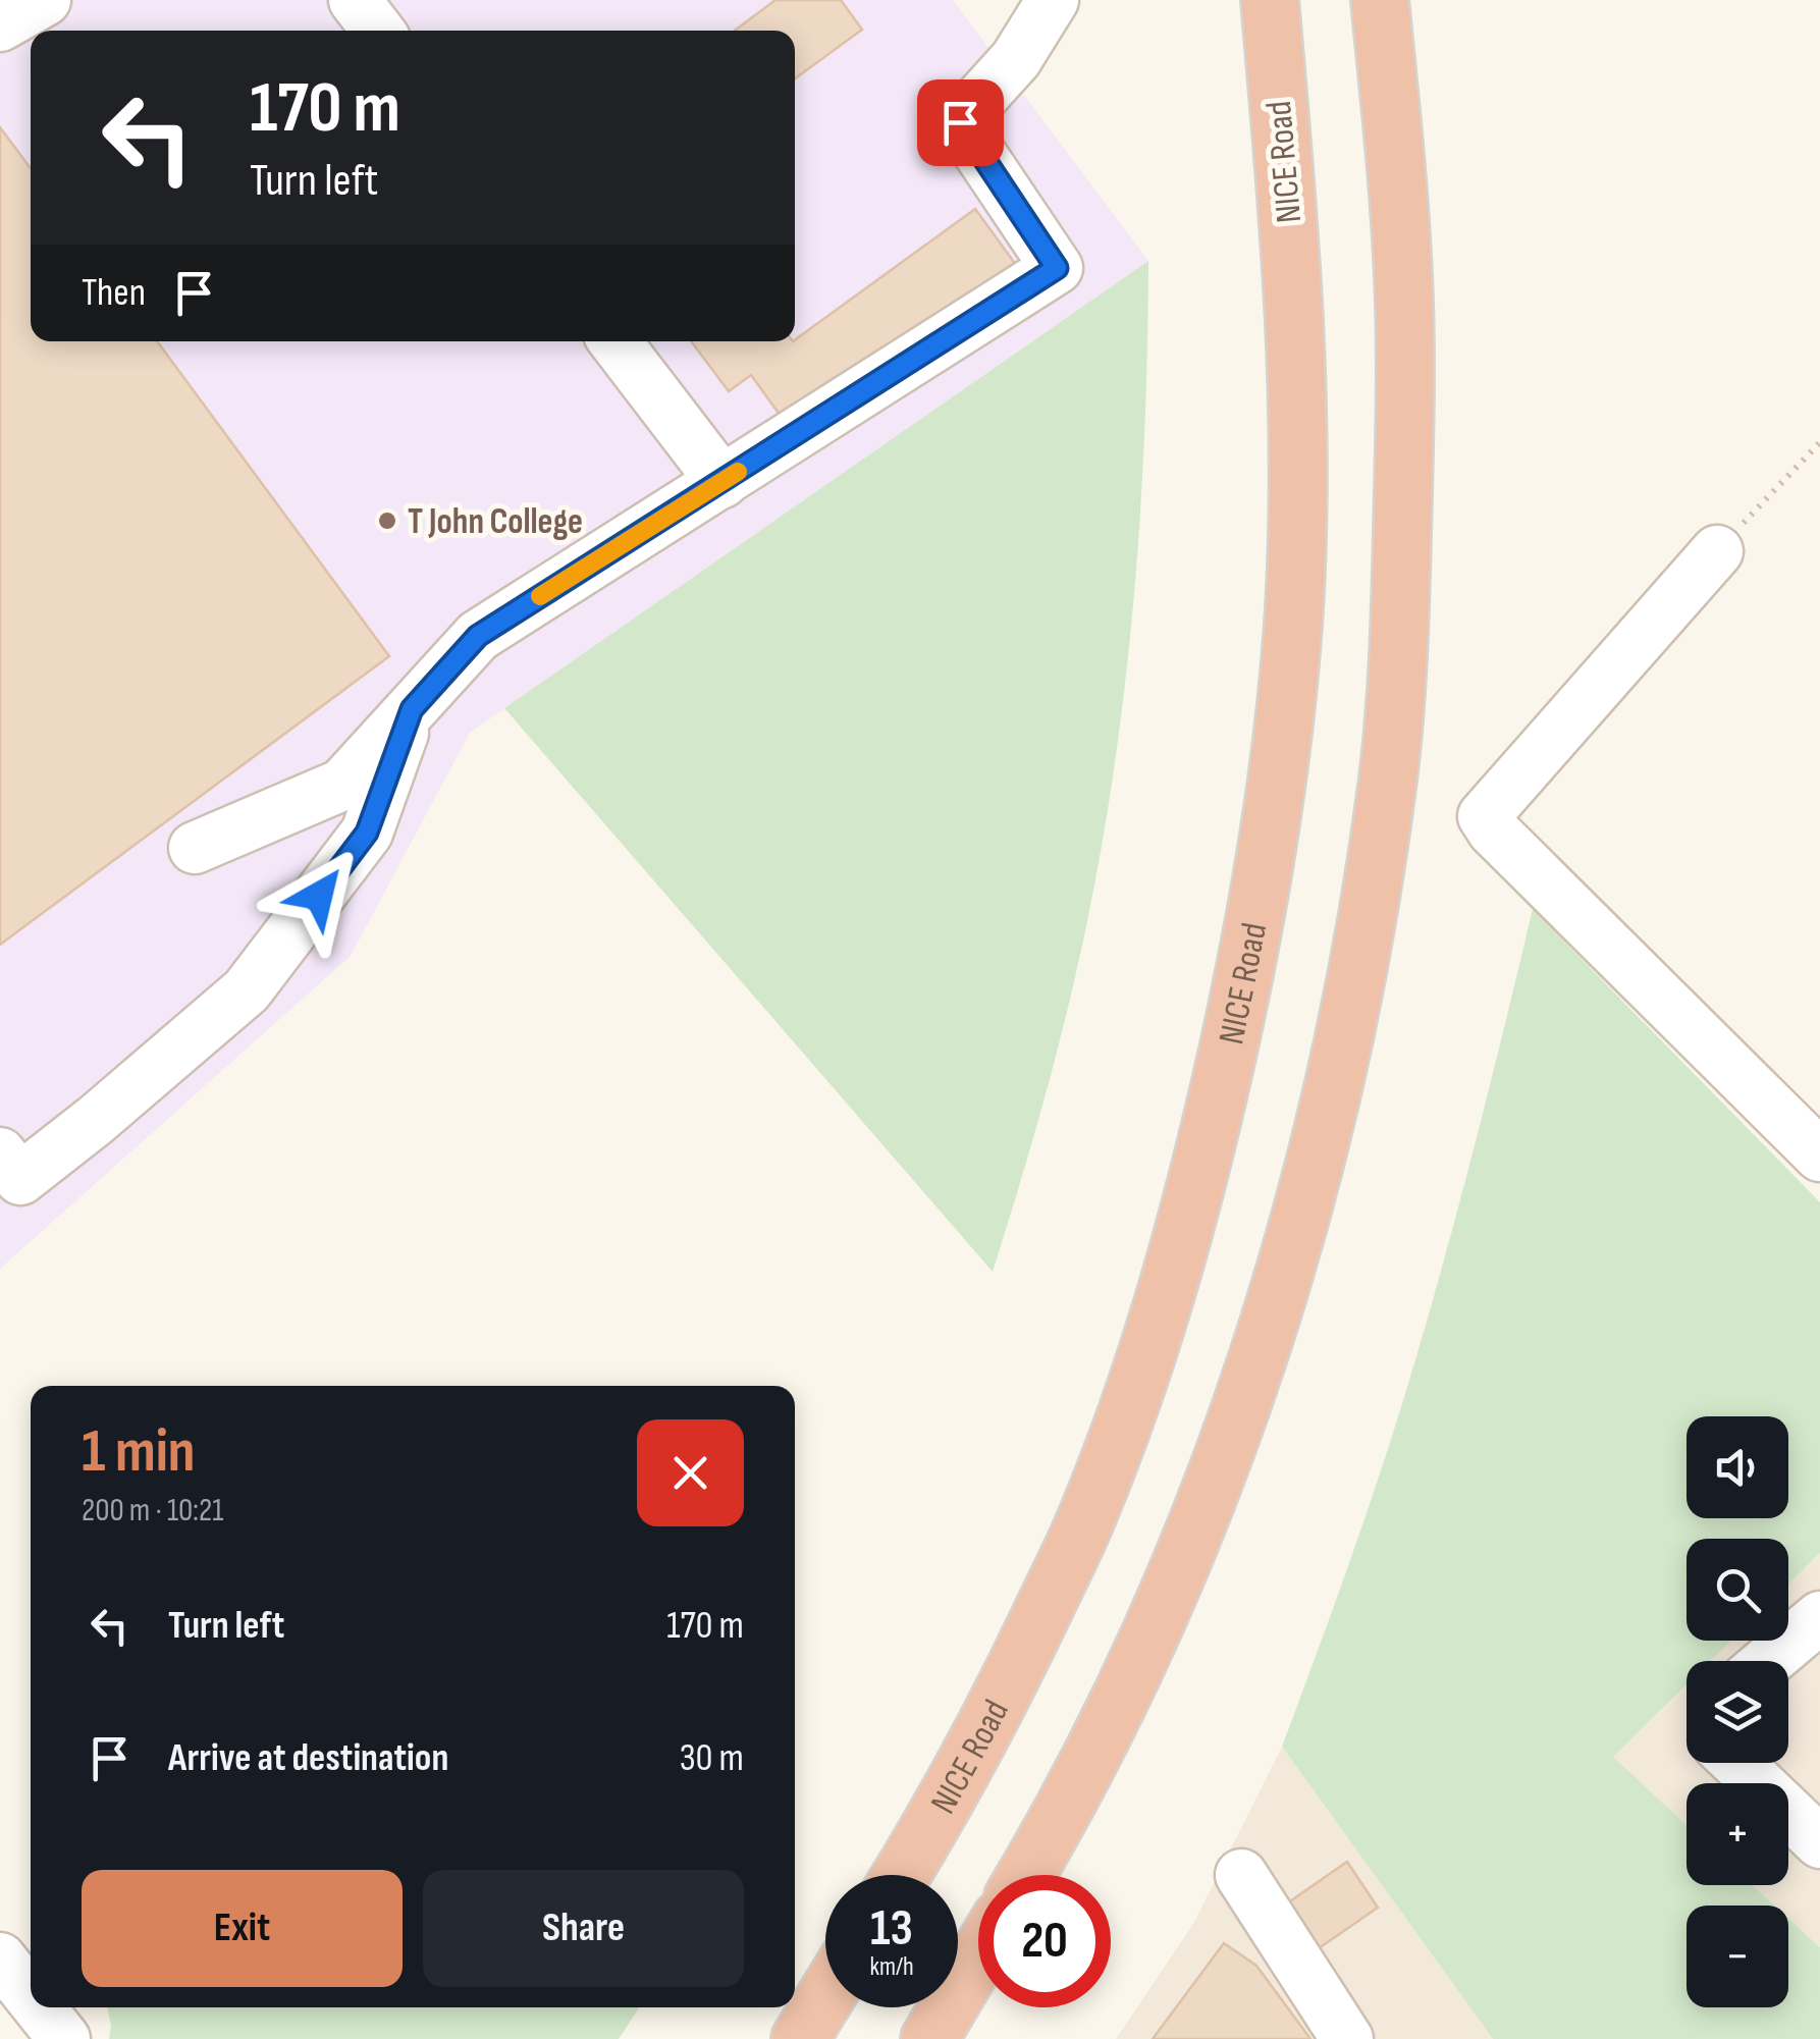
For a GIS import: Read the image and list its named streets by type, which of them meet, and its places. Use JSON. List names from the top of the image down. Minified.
{"streets":{"highway":["NICE Road"]},"places":["T John College"],"page":{"turn":["170 m","Turn left"],"then":"Then","heading":["1 min","200 m · 10:21"],"map_buttons":["+","−"],"list":[{"name":"Turn left","value":"170 m"},{"name":"Arrive at destination","value":"30 m"}],"buttons":["Exit","Share"],"speed":"13 km/h","limit":"20"}}
